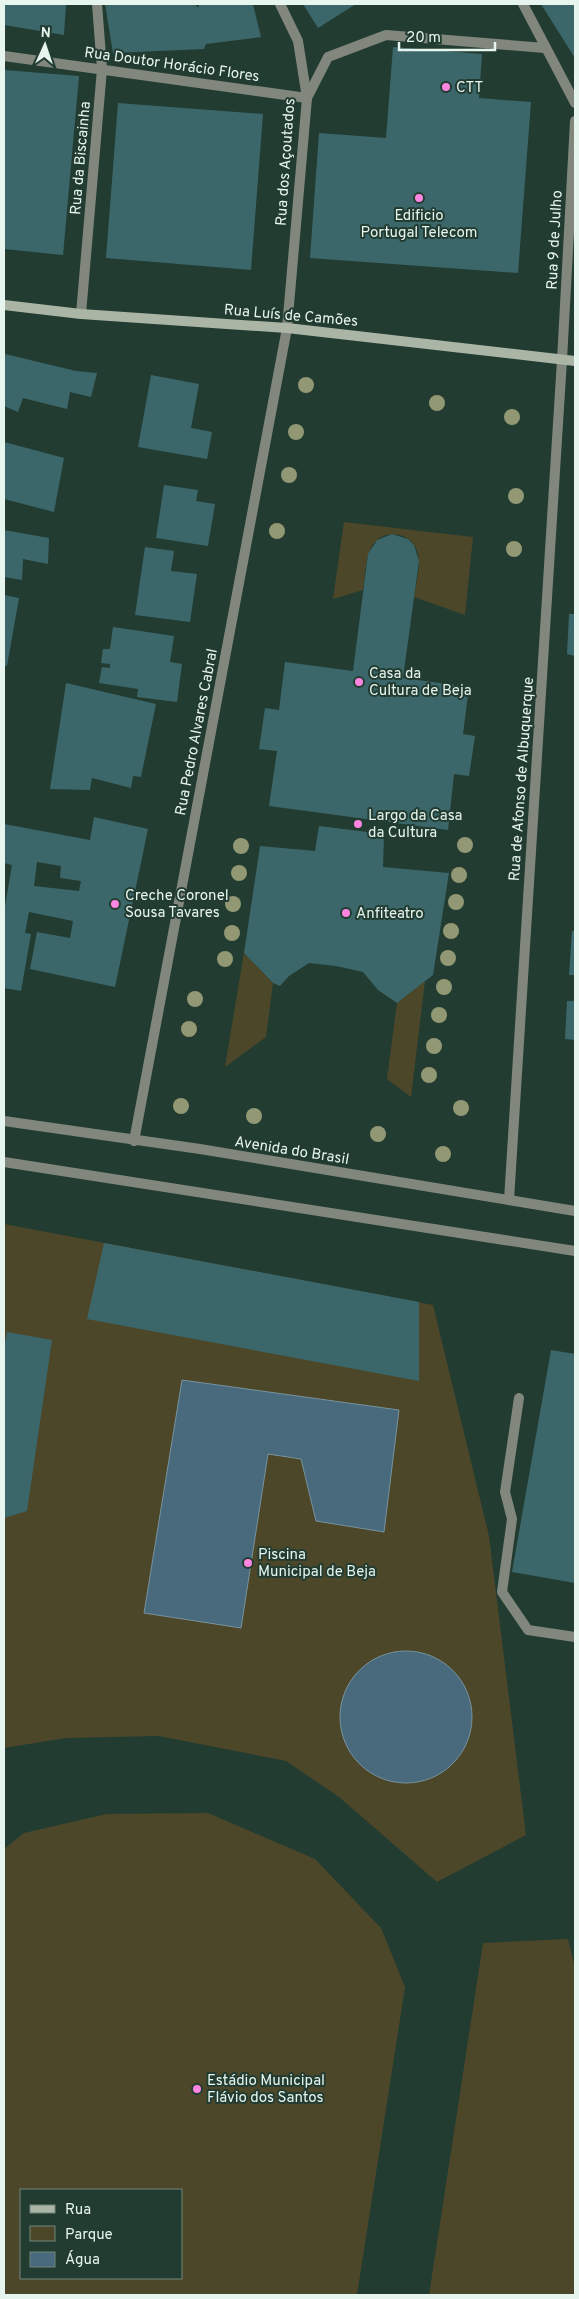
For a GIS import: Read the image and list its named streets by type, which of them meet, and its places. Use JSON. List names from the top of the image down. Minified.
{"streets":{"main road":["Rua Luís de Camões"],"street":["Rua Doutor Horácio Flores","Rua da Biscainha","Rua dos Açoutados","Rua 9 de Julho","Rua Pedro Alvares Cabral","Rua de Afonso de Albuquerque","Avenida do Brasil"]},"crossings":[["Rua Doutor Horácio Flores","Rua da Biscainha"],["Rua Doutor Horácio Flores","Rua dos Açoutados"],["Rua da Biscainha","Rua Luís de Camões"],["Rua dos Açoutados","Rua Luís de Camões"],["Rua dos Açoutados","Rua Pedro Alvares Cabral"],["Rua 9 de Julho","Rua Luís de Camões"],["Rua 9 de Julho","Rua de Afonso de Albuquerque"],["Rua Luís de Camões","Rua Pedro Alvares Cabral"],["Rua Luís de Camões","Rua de Afonso de Albuquerque"],["Rua Pedro Alvares Cabral","Avenida do Brasil"],["Rua de Afonso de Albuquerque","Avenida do Brasil"]],"places":["CTT","Edificio Portugal Telecom","Casa da Cultura de Beja","Largo da Casa da Cultura","Creche Coronel Sousa Tavares","Anfiteatro","Piscina Municipal de Beja","Estádio Municipal Flávio dos Santos"],"legend":["Rua","Parque","Água"],"scale_bar":"20 m","north":"top"}
